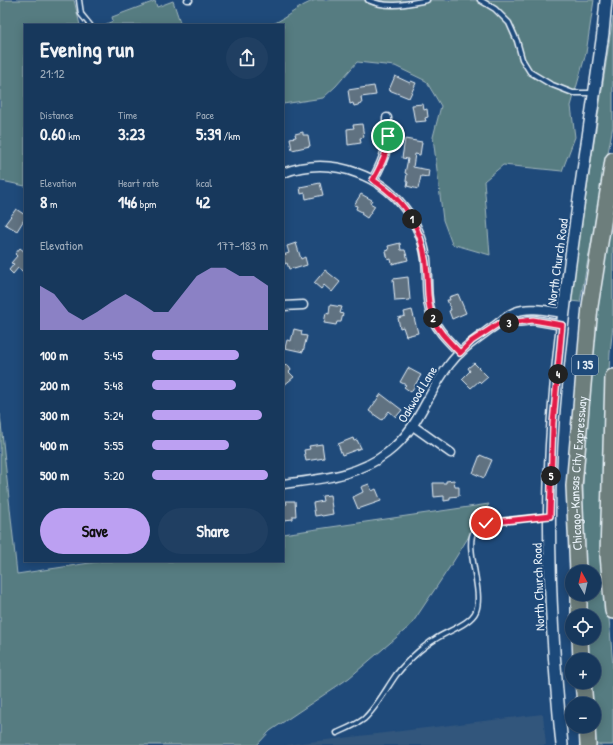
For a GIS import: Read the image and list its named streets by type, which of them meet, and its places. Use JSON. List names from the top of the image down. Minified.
{"streets":{"highway":["I 35","Chicago-Kansas City Expressway"],"main road":["North Church Road"],"street":["Oakwood Lane"]},"crossings":[["North Church Road","Oakwood Lane"]],"north":"top","page":{"heading":["Evening run","21:12"],"stats":[["Distance","0.60 km"],["Time","3:23"],["Pace","5:39 /km"],["Elevation","8 m"],["Heart rate","146 bpm"],["kcal","42"]],"pins":["1","2","3","4","5"],"chart":["Elevation","177–183 m"],"list":[{"name":"100 m","note":"5:45"},{"name":"200 m","note":"5:48"},{"name":"300 m","note":"5:24"},{"name":"400 m","note":"5:55"},{"name":"500 m","note":"5:20"}],"buttons":["Save","Share"],"map_buttons":["+","−"]}}
